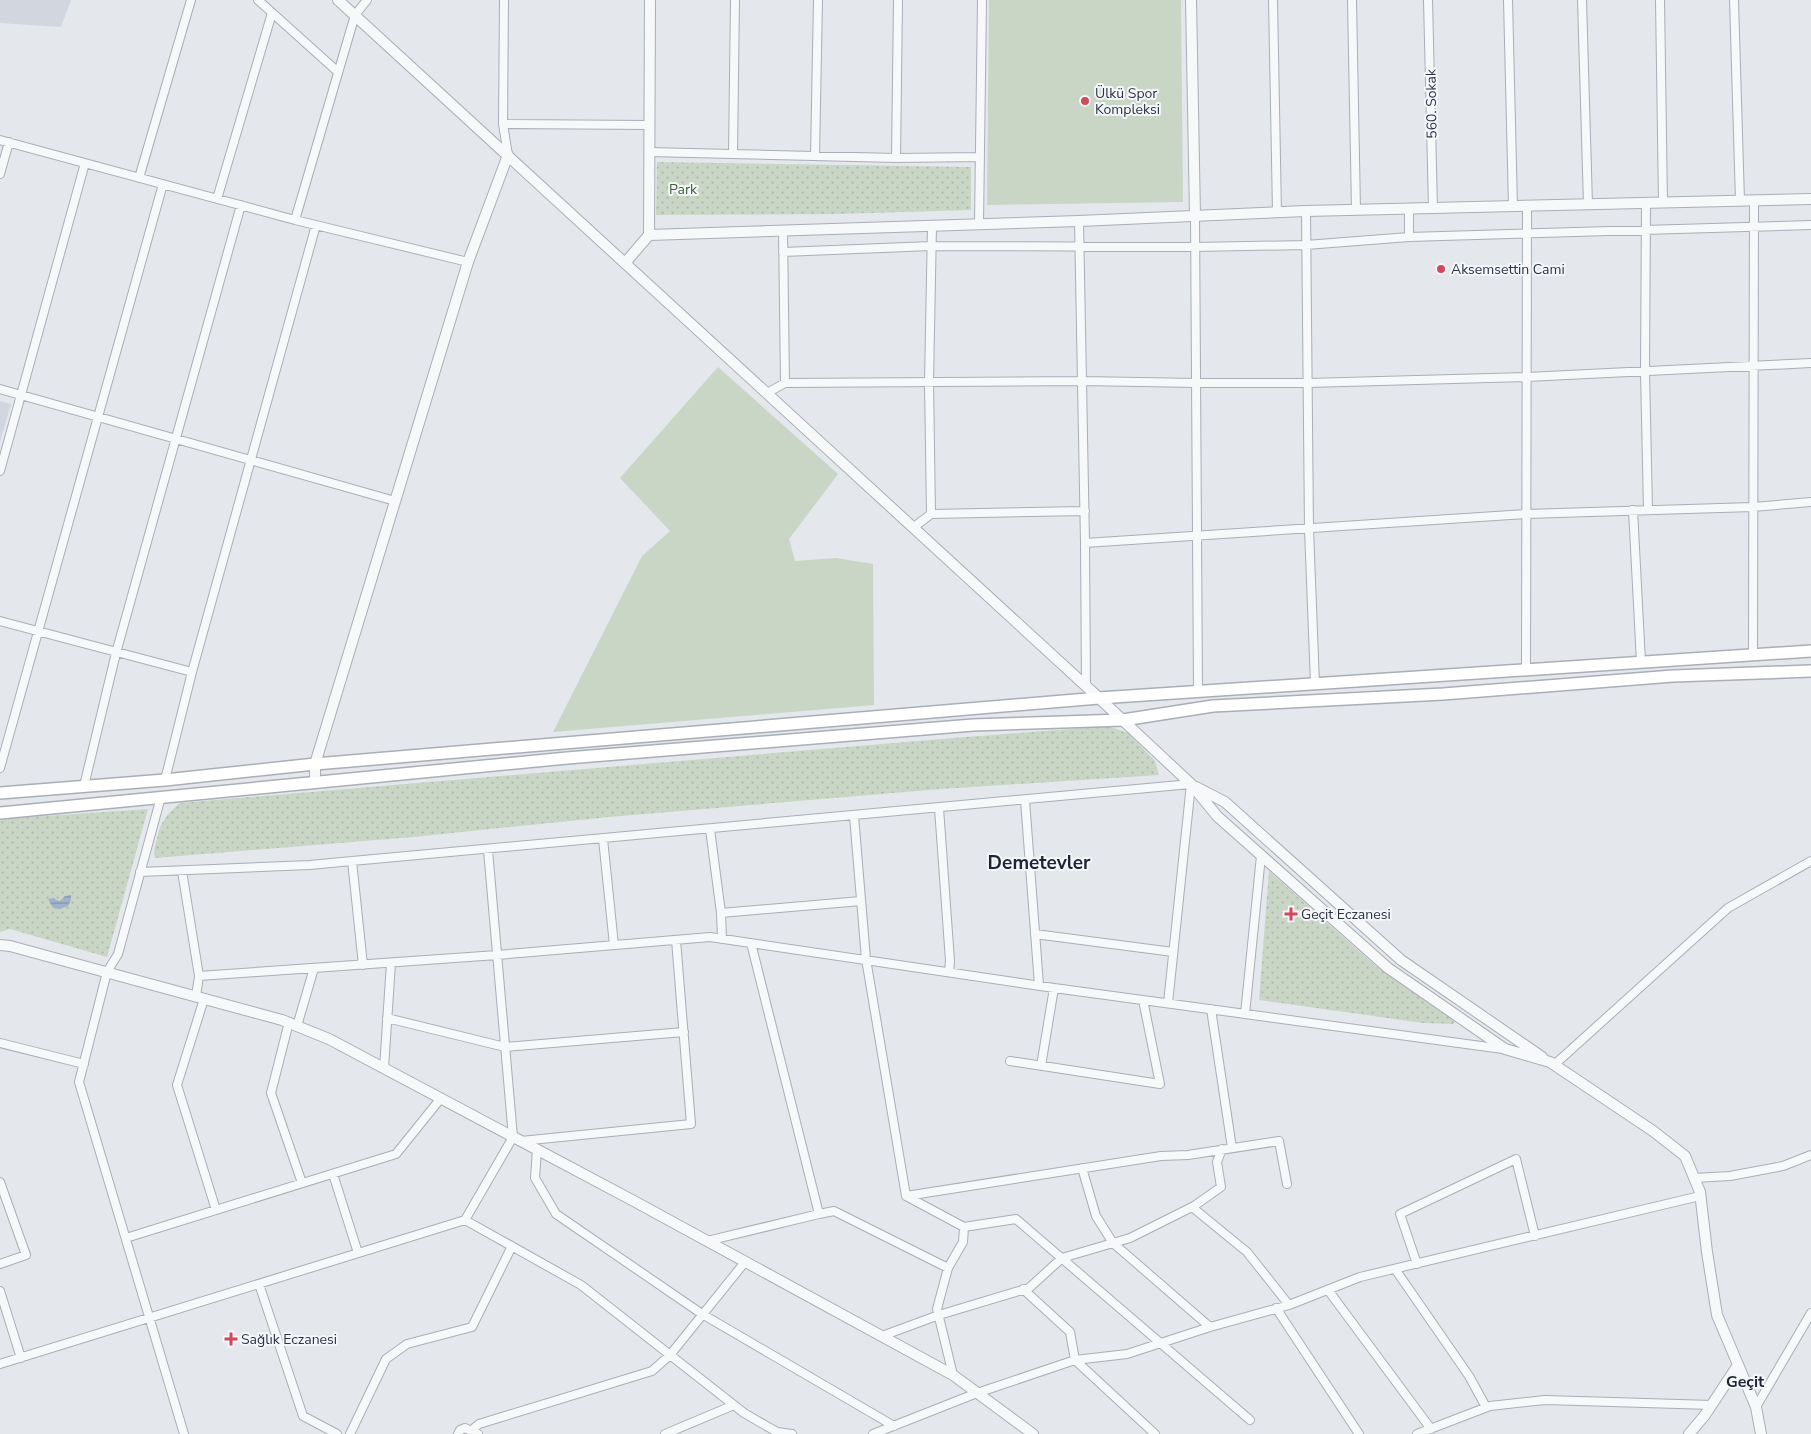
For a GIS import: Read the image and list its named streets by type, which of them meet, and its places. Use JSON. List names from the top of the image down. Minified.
{"streets":{"street":["560. Sokak"]},"districts":["Demetevler","Geçit"],"parks":["Park"],"places":{"other":["Ülkü Spor Kompleksi","Aksemsettin Cami"],"health":["Geçit Eczanesi","Sağlık Eczanesi"]}}
